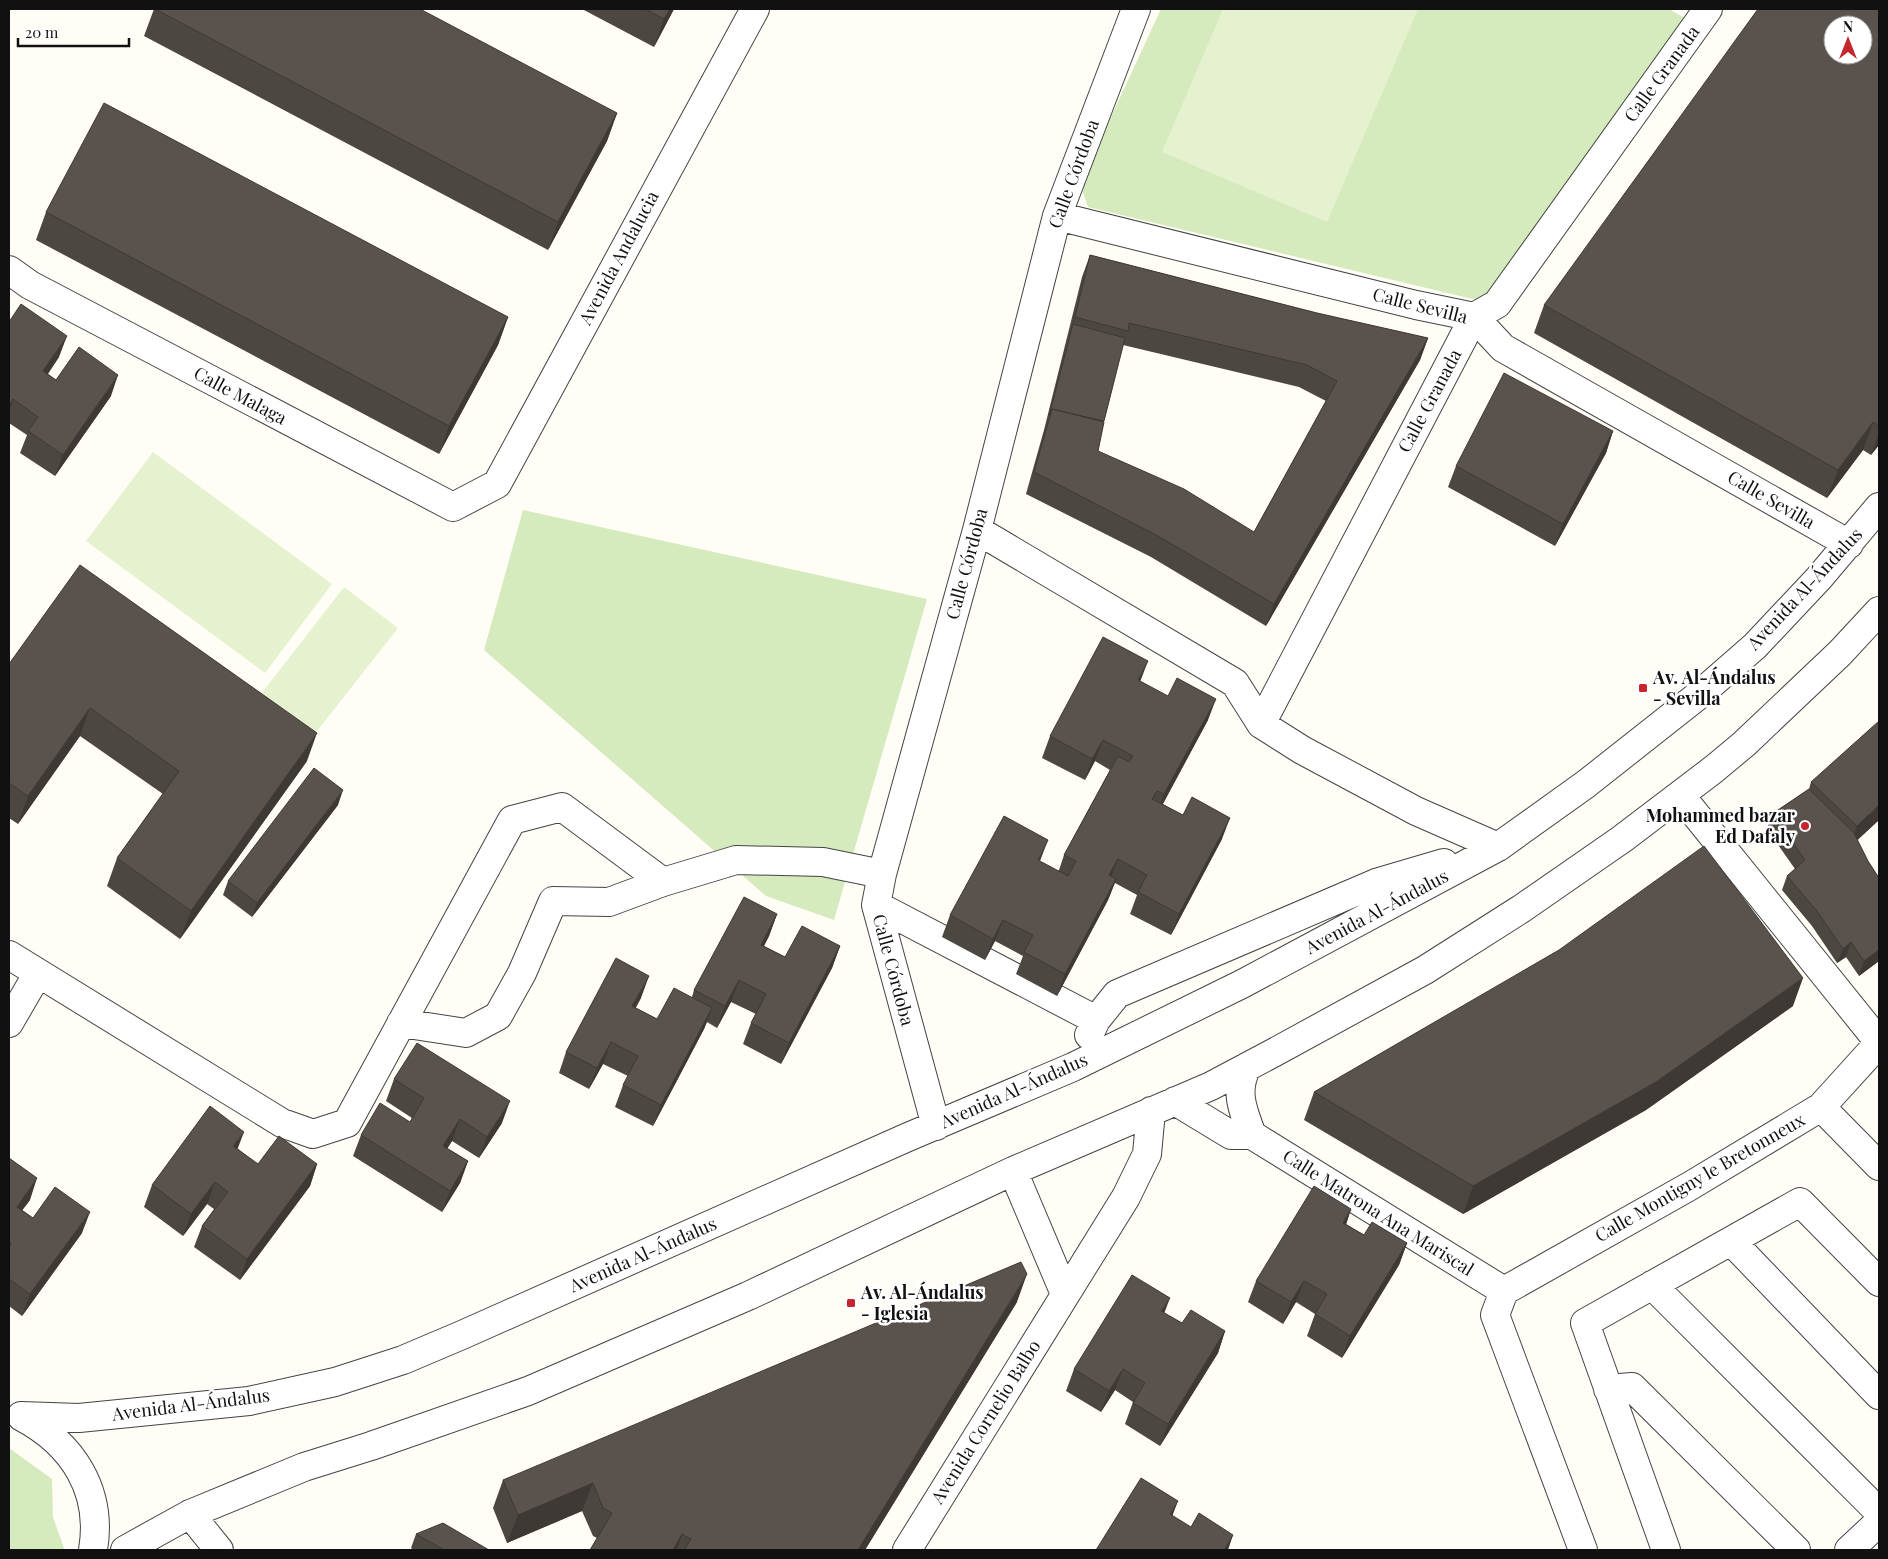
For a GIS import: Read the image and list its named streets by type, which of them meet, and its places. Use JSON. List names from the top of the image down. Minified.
{"streets":{"street":["Calle Granada","Calle Córdoba","Avenida Andalucia","Calle Sevilla","Calle Malaga","Avenida Al-Ándalus","Calle Montigny le Bretonneux","Calle Matrona Ana Mariscal","Avenida Cornelio Balbo"]},"crossings":[["Calle Granada","Calle Sevilla"],["Calle Córdoba","Calle Sevilla"],["Calle Córdoba","Avenida Al-Ándalus"],["Avenida Andalucia","Calle Malaga"],["Calle Sevilla","Avenida Al-Ándalus"],["Calle Montigny le Bretonneux","Calle Matrona Ana Mariscal"]],"places":{"transit":["Av. Al-Ándalus - Sevilla","Av. Al-Ándalus - Iglesia"],"other":["Mohammed bazar Ed Dafaly"]},"scale_bar":"20 m","north":"top"}
